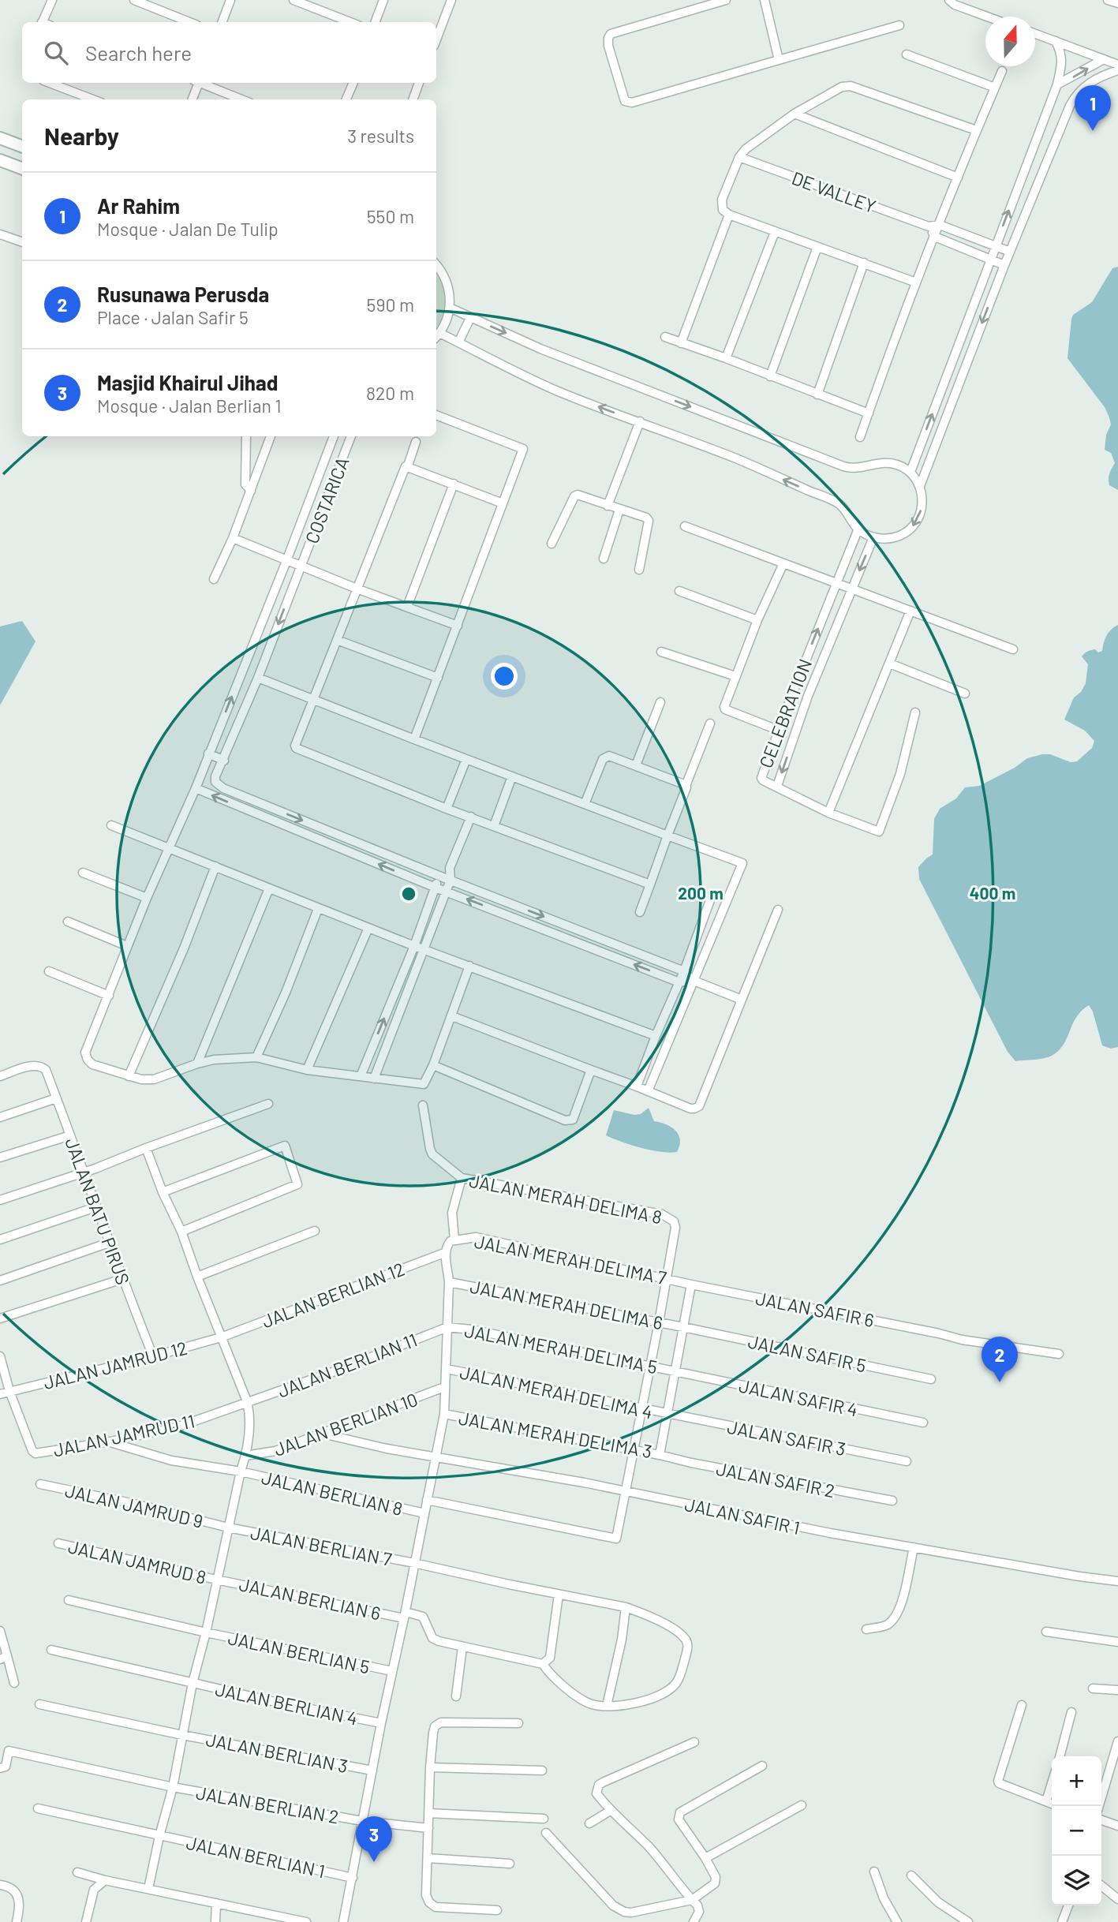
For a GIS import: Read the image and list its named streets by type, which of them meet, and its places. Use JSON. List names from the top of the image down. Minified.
{"streets":{"street":["DE VALLEY","COSTARICA","CELEBRATION","JALAN MERAH DELIMA 8","JALAN BATU PIRUS","JALAN MERAH DELIMA 7","JALAN BERLIAN 12","JALAN MERAH DELIMA 6","JALAN SAFIR 6","JALAN MERAH DELIMA 5","JALAN SAFIR 5","JALAN JAMRUD 12","JALAN BERLIAN 11","JALAN MERAH DELIMA 4","JALAN SAFIR 4","JALAN BERLIAN 10","JALAN MERAH DELIMA 3","JALAN JAMRUD 11","JALAN SAFIR 3","JALAN SAFIR 2","JALAN BERLIAN 8","JALAN JAMRUD 9","JALAN SAFIR 1","JALAN BERLIAN 7","JALAN JAMRUD 8","JALAN BERLIAN 6","JALAN BERLIAN 5","JALAN BERLIAN 4","JALAN BERLIAN 3","JALAN BERLIAN 2","JALAN BERLIAN 1"]},"crossings":[["JALAN MERAH DELIMA 8","JALAN MERAH DELIMA 7"],["JALAN BATU PIRUS","JALAN JAMRUD 12"],["JALAN MERAH DELIMA 7","JALAN SAFIR 6"],["JALAN MERAH DELIMA 7","JALAN MERAH DELIMA 3"],["JALAN BERLIAN 12","JALAN JAMRUD 12"],["JALAN MERAH DELIMA 6","JALAN SAFIR 5"],["JALAN MERAH DELIMA 6","JALAN MERAH DELIMA 3"],["JALAN SAFIR 6","JALAN MERAH DELIMA 3"],["JALAN MERAH DELIMA 5","JALAN BERLIAN 11"],["JALAN MERAH DELIMA 5","JALAN SAFIR 4"],["JALAN MERAH DELIMA 5","JALAN MERAH DELIMA 3"],["JALAN SAFIR 5","JALAN MERAH DELIMA 3"],["JALAN JAMRUD 12","JALAN JAMRUD 11"],["JALAN BERLIAN 11","JALAN JAMRUD 11"],["JALAN MERAH DELIMA 4","JALAN MERAH DELIMA 3"],["JALAN MERAH DELIMA 4","JALAN SAFIR 3"],["JALAN SAFIR 4","JALAN MERAH DELIMA 3"],["JALAN BERLIAN 10","JALAN SAFIR 1"],["JALAN MERAH DELIMA 3","JALAN SAFIR 3"],["JALAN MERAH DELIMA 3","JALAN SAFIR 2"],["JALAN JAMRUD 11","JALAN BERLIAN 8"],["JALAN JAMRUD 9","JALAN BERLIAN 7"],["JALAN JAMRUD 8","JALAN BERLIAN 6"]],"north":"top","page":{"search":"Search here","pins":["1","2","3"],"heading":["Nearby","3 results"],"list":[{"mark":"1","name":"Ar Rahim","note":"Mosque · Jalan De Tulip","value":"550 m"},{"mark":"2","name":"Rusunawa Perusda","note":"Place · Jalan Safir 5","value":"590 m"},{"mark":"3","name":"Masjid Khairul Jihad","note":"Mosque · Jalan Berlian 1","value":"820 m"}],"map_buttons":["+","−"]},"rings":["200 m","400 m"]}
